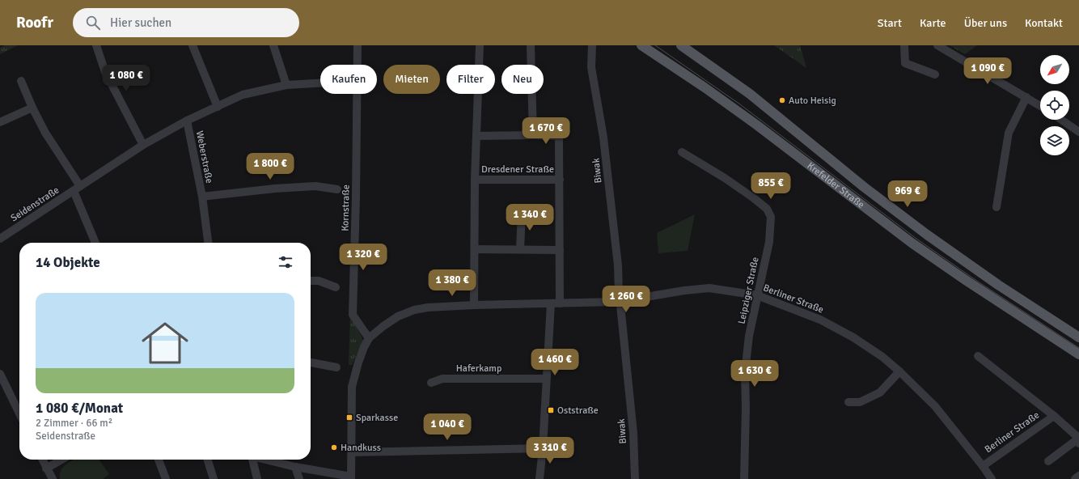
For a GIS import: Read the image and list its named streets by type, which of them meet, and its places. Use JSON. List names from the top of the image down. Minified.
{"streets":{"main road":["Krefelder Straße"],"street":["Weberstraße","Dresdener Straße","Biwak","Seidenstraße","Kornstraße","Leipziger Straße","Berliner Straße","Haferkamp"]},"crossings":[["Weberstraße","Seidenstraße"],["Dresdener Straße","Berliner Straße"],["Biwak","Berliner Straße"],["Kornstraße","Berliner Straße"],["Leipziger Straße","Berliner Straße"]],"places":{"other":["Auto Heisig","Handkuss"],"transit":["Oststraße","Sparkasse"]},"north":"bottom left","page":{"header":"Roofr","search":"Hier suchen","nav":["Start","Karte","Über uns","Kontakt"],"price":["1 090 €","1 080 €","1 670 €","1 800 €","855 €","969 €","1 340 €","1 320 €","1 380 €","1 260 €","1 460 €","1 630 €","1 040 €","3 310 €"],"chip":["Kaufen","Mieten","Filter","Neu"],"heading":"14 Objekte","list":[{"name":"1 080 €/Monat","note":"2 Zimmer · 66 m² · Seidenstraße"}]}}
